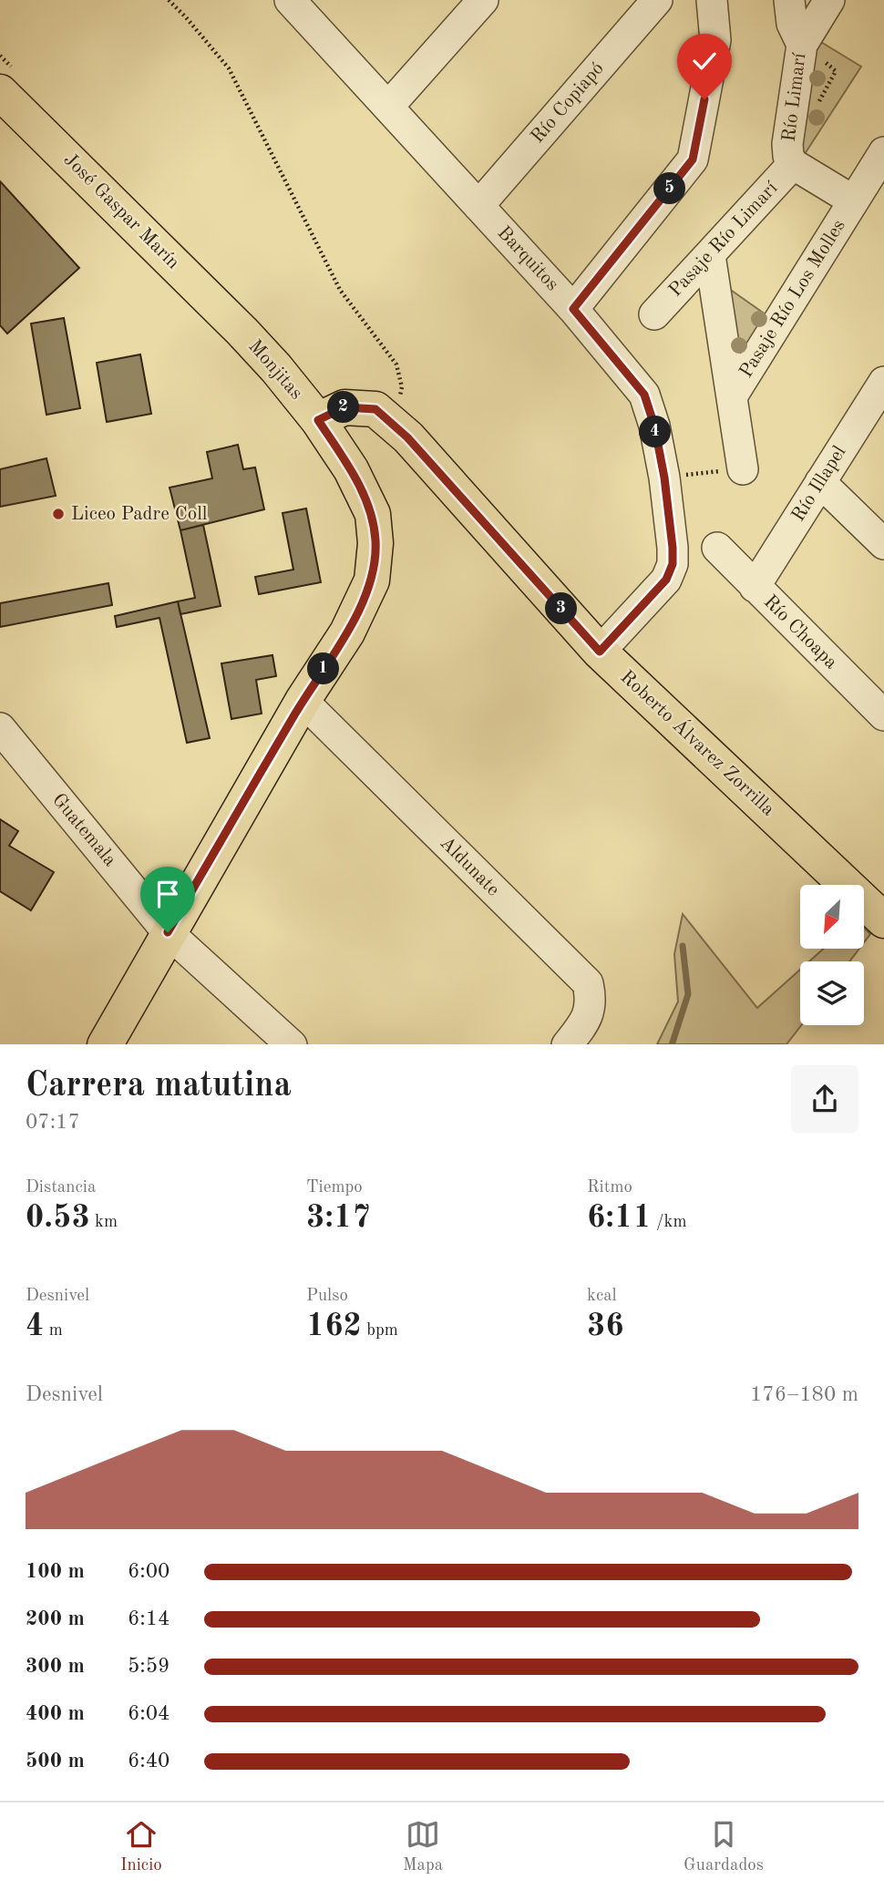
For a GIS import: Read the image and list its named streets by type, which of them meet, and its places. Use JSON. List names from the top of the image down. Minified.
{"streets":{"main road":["José Gaspar Marín","Monjitas","Roberto Álvarez Zorrilla"],"street":["Río Limarí","Río Copiapó","Pasaje Río Limarí","Barquitos","Pasaje Río Los Molles","Río Illapel","Río Choapa","Guatemala","Aldunate"]},"crossings":[["Río Limarí","Pasaje Río Limarí"],["Río Copiapó","Barquitos"],["José Gaspar Marín","Monjitas"],["Barquitos","Roberto Álvarez Zorrilla"],["Monjitas","Roberto Álvarez Zorrilla"],["Monjitas","Guatemala"],["Monjitas","Aldunate"],["Río Illapel","Río Choapa"]],"places":["Liceo Padre Coll"],"north":"bottom left","page":{"pins":["5","2","4","3","1"],"heading":["Carrera matutina","07:17"],"stats":[["Distancia","0.53 km"],["Tiempo","3:17"],["Ritmo","6:11 /km"],["Desnivel","4 m"],["Pulso","162 bpm"],["kcal","36"]],"chart":["Desnivel","176–180 m"],"list":[{"name":"100 m","note":"6:00"},{"name":"200 m","note":"6:14"},{"name":"300 m","note":"5:59"},{"name":"400 m","note":"6:04"},{"name":"500 m","note":"6:40"}],"tabs":["Inicio","Mapa","Guardados"]}}
